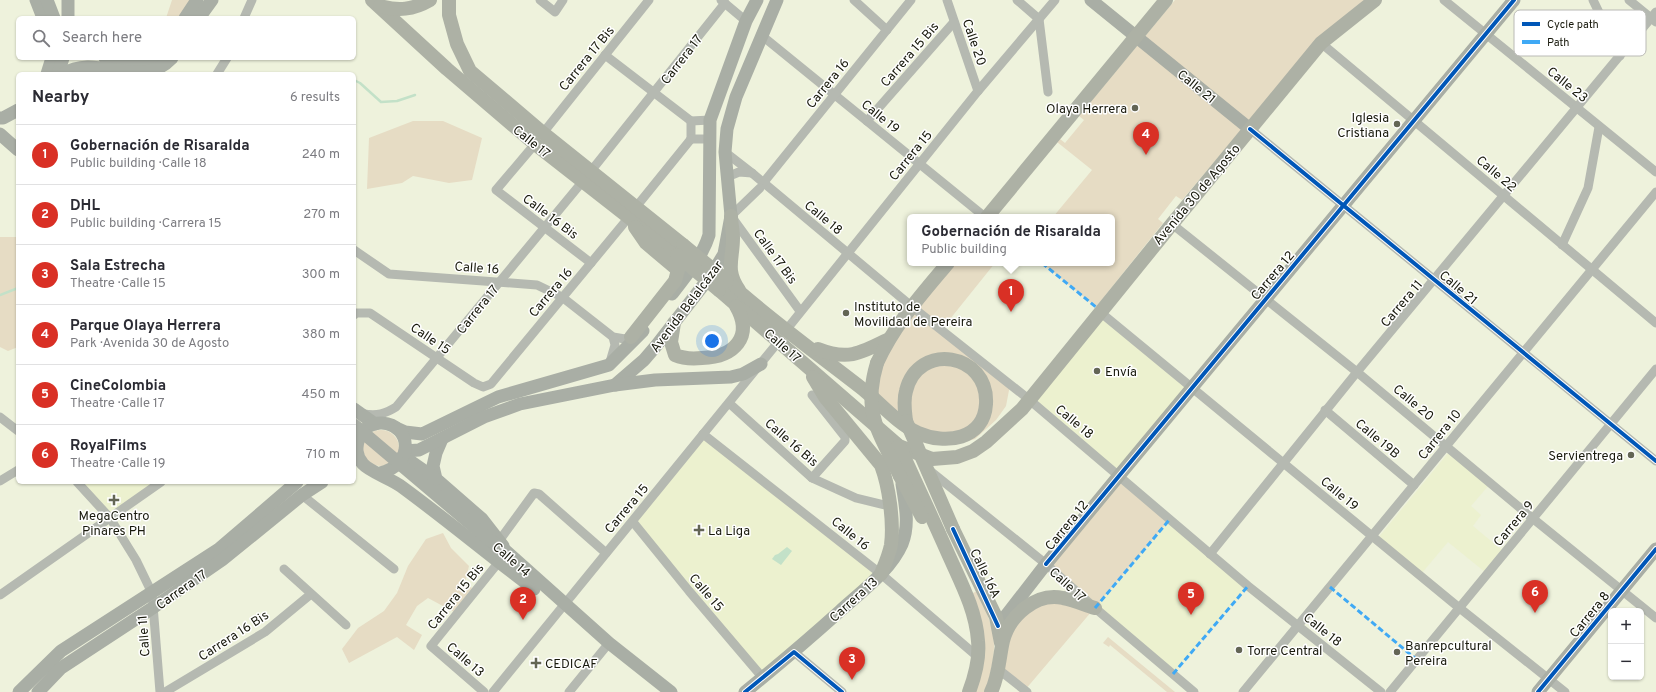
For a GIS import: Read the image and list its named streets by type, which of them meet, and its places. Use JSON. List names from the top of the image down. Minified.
{"streets":{"main road":["Carrera 17","Calle 21","Calle 17","Avenida 30 de Agosto","Carrera 12","Avenida Belalcázar","Calle 14","Calle 16A","Carrera 13","Carrera 8"],"street":["Calle 20","Carrera 15 Bis","Carrera 17 Bis","Carrera 16","Calle 23","Calle 19","Carrera 15","Calle 22","Calle 16 Bis","Calle 18","Calle 17 Bis","Calle 16","Carrera 11","Calle 15","Carrera 10","Calle 19B","Carrera 9","Carrera 16 Bis","Calle 11","Calle 13"]},"crossings":[["Calle 20","Carrera 15 Bis"],["Calle 20","Carrera 15"],["Calle 20","Avenida 30 de Agosto"],["Calle 20","Carrera 12"],["Calle 20","Carrera 11"],["Calle 20","Carrera 10"],["Calle 20","Carrera 9"],["Calle 20","Carrera 8"],["Carrera 15 Bis","Calle 19"],["Carrera 15 Bis","Calle 13"],["Carrera 17 Bis","Calle 17"],["Carrera 17 Bis","Calle 16 Bis"],["Carrera 17","Calle 17"],["Carrera 17","Calle 16 Bis"],["Carrera 17","Calle 16"],["Carrera 17","Calle 15"],["Carrera 17","Calle 14"],["Carrera 17","Calle 11"],["Carrera 16","Calle 19"],["Carrera 16","Calle 17"],["Carrera 16","Calle 16 Bis"],["Carrera 16","Calle 18"],["Carrera 16","Calle 17 Bis"],["Carrera 16","Calle 16"],["Carrera 16","Avenida Belalcázar"],["Carrera 16","Calle 15"],["Calle 23","Carrera 12"],["Calle 23","Carrera 11"],["Calle 21","Avenida 30 de Agosto"],["Calle 21","Carrera 12"],["Calle 21","Carrera 11"],["Calle 21","Carrera 10"],["Calle 21","Carrera 9"],["Calle 19","Carrera 15"],["Calle 19","Avenida 30 de Agosto"],["Calle 19","Carrera 12"],["Calle 19","Carrera 11"],["Calle 19","Avenida Belalcázar"],["Calle 19","Carrera 10"],["Calle 19","Carrera 9"],["Calle 19","Carrera 8"],["Calle 17","Carrera 15"],["Calle 17","Avenida 30 de Agosto"],["Calle 17","Carrera 12"],["Calle 17","Calle 16A"],["Carrera 15","Calle 16 Bis"],["Carrera 15","Calle 18"],["Carrera 15","Calle 17 Bis"],["Carrera 15","Calle 16"],["Carrera 15","Calle 15"],["Carrera 15","Calle 14"],["Calle 22","Avenida 30 de Agosto"],["Calle 22","Carrera 12"],["Calle 22","Carrera 11"],["Calle 22","Carrera 10"],["Avenida 30 de Agosto","Calle 18"],["Avenida 30 de Agosto","Calle 16A"],["Calle 18","Carrera 12"],["Calle 18","Carrera 11"],["Calle 18","Avenida Belalcázar"],["Calle 18","Carrera 10"],["Calle 17 Bis","Avenida Belalcázar"],["Calle 16","Carrera 13"],["Carrera 12","Calle 16A"],["Carrera 11","Calle 19B"],["Calle 15","Carrera 13"],["Carrera 10","Calle 19B"]],"places":{"other":["Olaya Herrera","Iglesia Cristiana","Instituto de Movilidad de Pereira","Envía","Servientrega","Torre Central","Banrepcultural Pereira"],"health":["MegaCentro Pinares PH","La Liga","CEDICAF"]},"legend":["Cycle path","Path"],"page":{"search":"Search here","heading":["Nearby","6 results"],"pins":["4","1","6","5","2","3"],"list":[{"mark":"1","name":"Gobernación de Risaralda","note":"Public building · Calle 18","value":"240 m"},{"mark":"2","name":"DHL","note":"Public building · Carrera 15","value":"270 m"},{"mark":"3","name":"Sala Estrecha","note":"Theatre · Calle 15","value":"300 m"},{"mark":"4","name":"Parque Olaya Herrera","note":"Park · Avenida 30 de Agosto","value":"380 m"},{"mark":"5","name":"CineColombia","note":"Theatre · Calle 17","value":"450 m"},{"mark":"6","name":"RoyalFilms","note":"Theatre · Calle 19","value":"710 m"}],"popup":["Gobernación de Risaralda","Public building"],"map_buttons":["+","−"]}}
